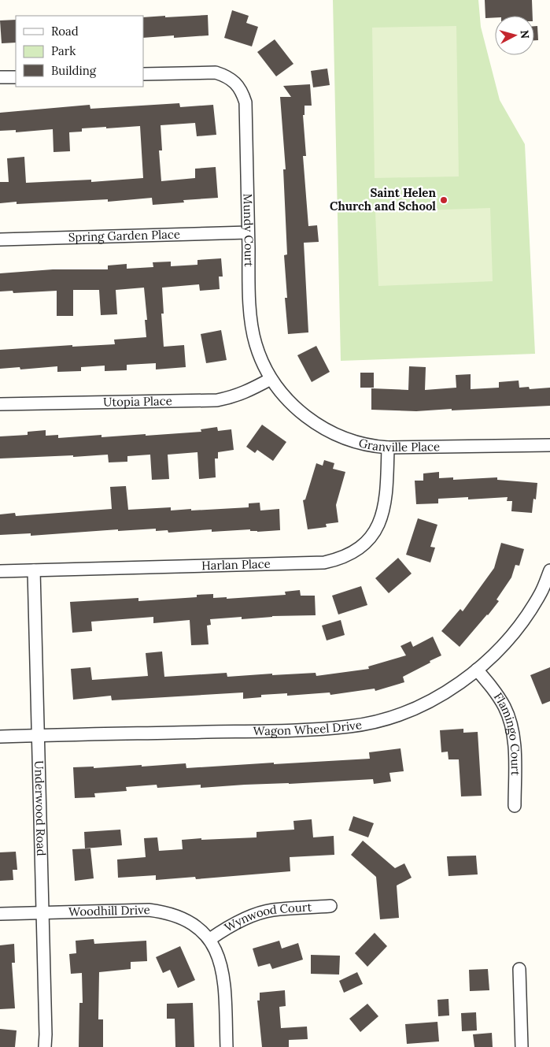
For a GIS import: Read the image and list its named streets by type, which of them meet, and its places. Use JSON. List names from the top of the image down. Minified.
{"streets":{"street":["Mundy Court","Spring Garden Place","Utopia Place","Granville Place","Harlan Place","Wagon Wheel Drive","Flamingo Court","Underwood Road","Woodhill Drive","Wynwood Court"]},"crossings":[["Mundy Court","Spring Garden Place"],["Mundy Court","Utopia Place"],["Mundy Court","Granville Place"],["Utopia Place","Granville Place"],["Granville Place","Harlan Place"],["Harlan Place","Underwood Road"],["Wagon Wheel Drive","Flamingo Court"],["Wagon Wheel Drive","Underwood Road"],["Underwood Road","Woodhill Drive"],["Woodhill Drive","Wynwood Court"]],"places":["Saint Helen Church and School"],"legend":["Road","Park","Building"],"north":"right"}
